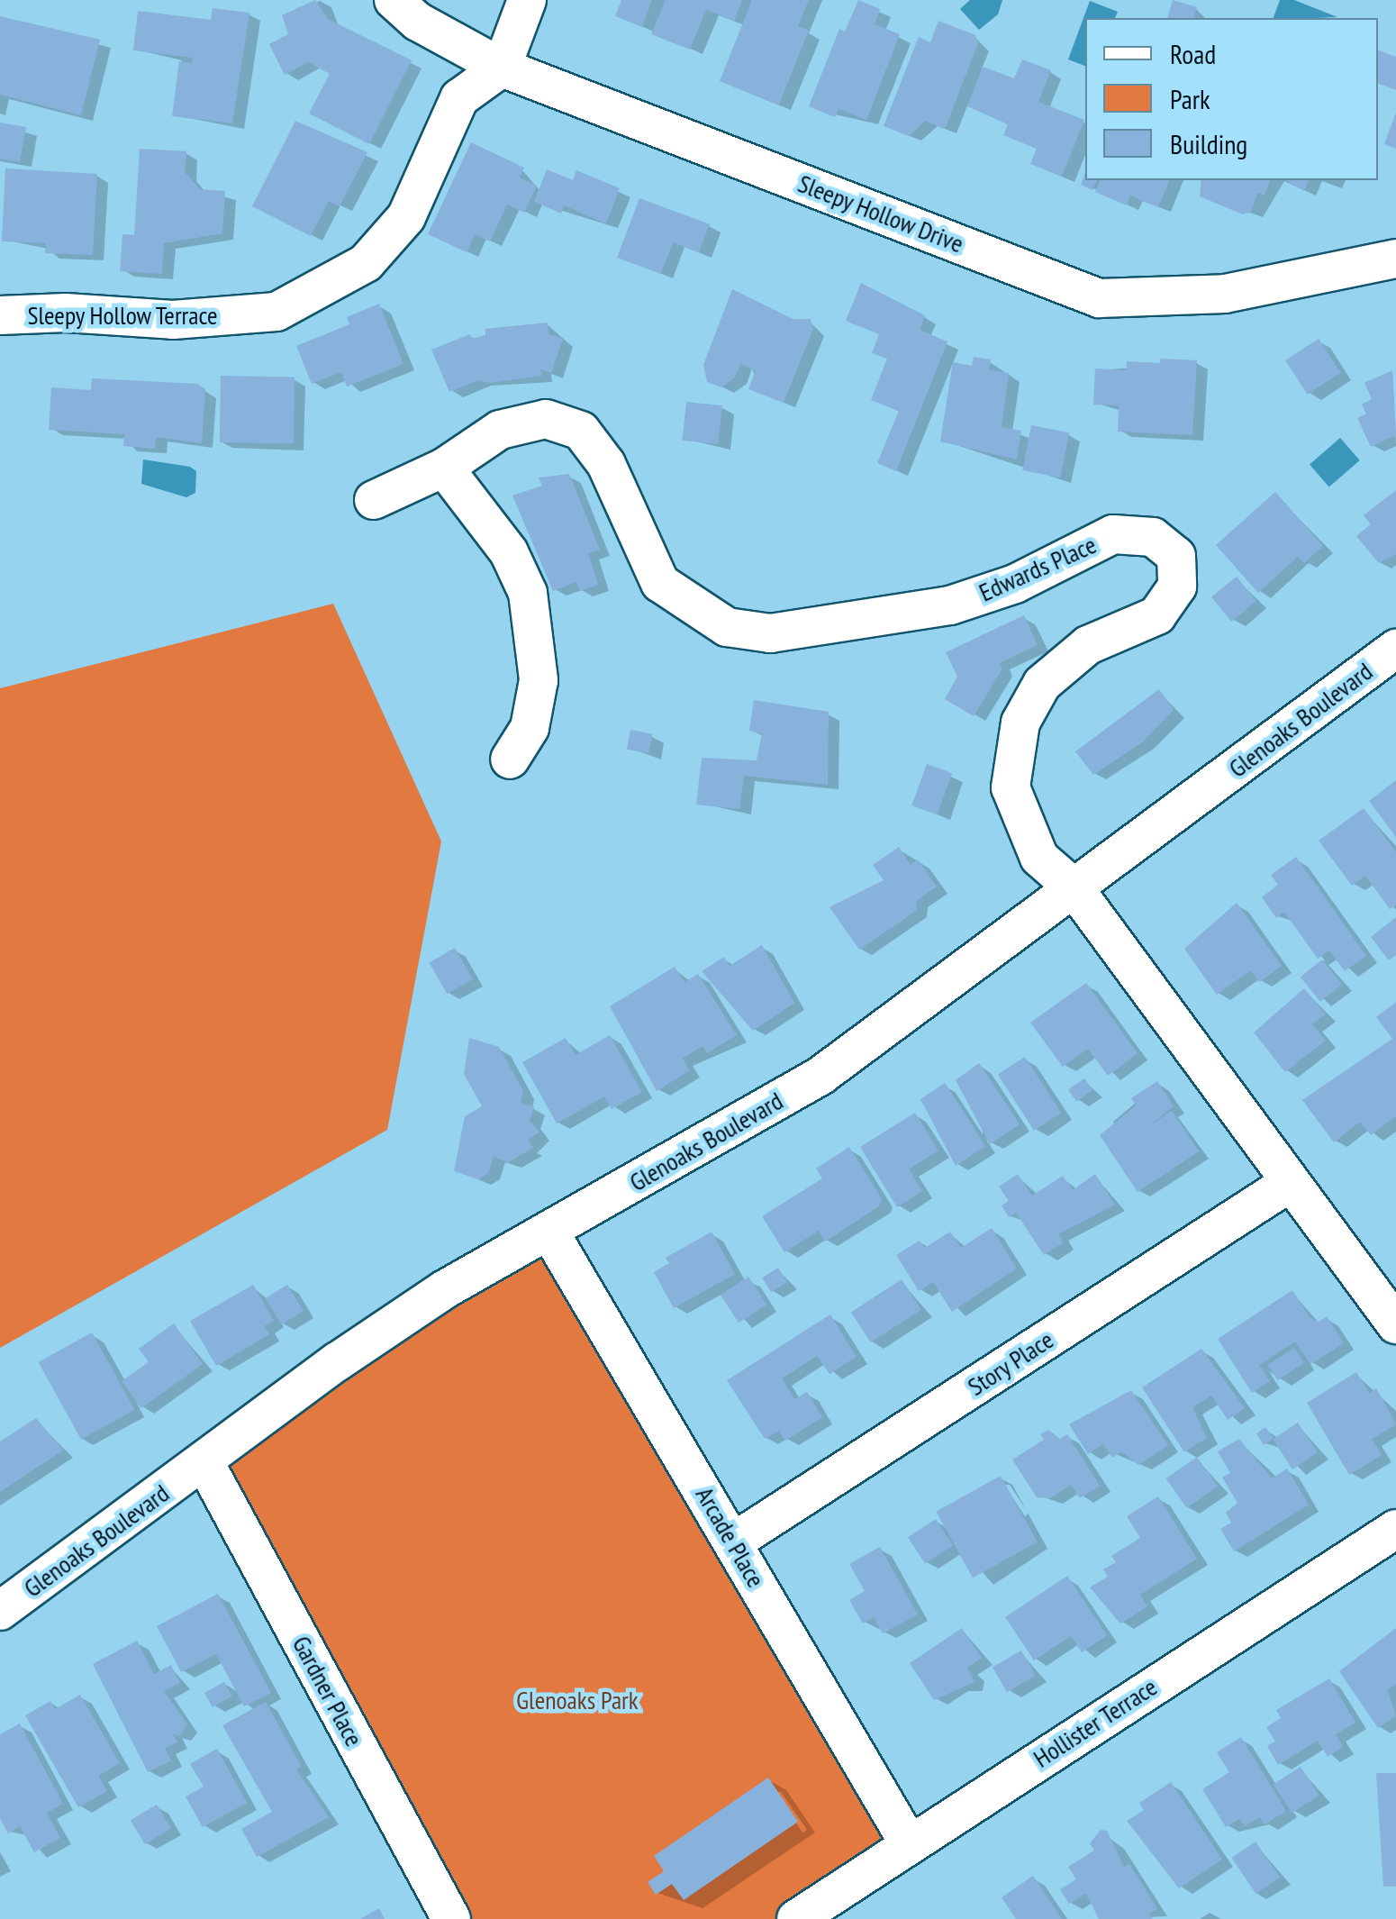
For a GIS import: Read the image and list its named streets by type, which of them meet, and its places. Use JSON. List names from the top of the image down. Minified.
{"streets":{"street":["Sleepy Hollow Drive","Sleepy Hollow Terrace","Edwards Place","Glenoaks Boulevard","Story Place","Arcade Place","Gardner Place","Hollister Terrace"]},"crossings":[["Sleepy Hollow Drive","Sleepy Hollow Terrace"],["Edwards Place","Glenoaks Boulevard"],["Edwards Place","Story Place"],["Glenoaks Boulevard","Arcade Place"],["Glenoaks Boulevard","Gardner Place"],["Story Place","Arcade Place"],["Arcade Place","Hollister Terrace"]],"parks":["Glenoaks Park"],"legend":["Road","Park","Building"]}
